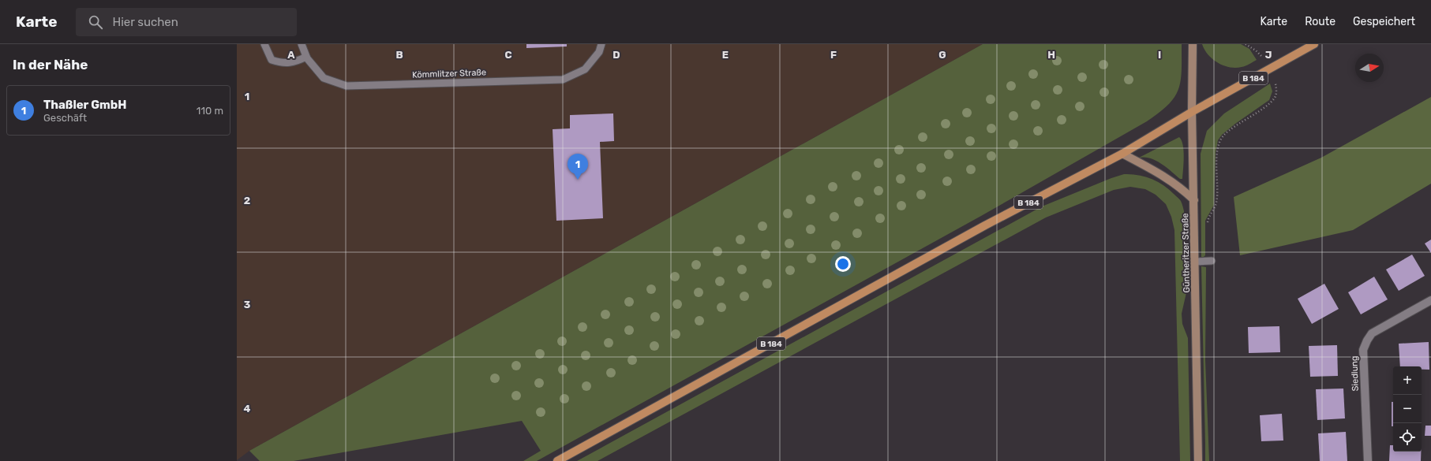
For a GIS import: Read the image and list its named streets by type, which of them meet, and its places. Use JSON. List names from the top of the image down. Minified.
{"streets":{"main road":["B 184"],"street":["Güntheritzer Straße","Siedlung"],"lane":["Kömmlitzer Straße"]},"crossings":[["B 184","Güntheritzer Straße"]],"north":"right","page":{"header":"Karte","search":"Hier suchen","nav":["Karte","Route","Gespeichert"],"heading":"In der Nähe","list":[{"mark":"1","name":"Thaßler GmbH","note":"Geschäft","value":"110 m"}],"pins":"1","map_buttons":["+","−"]},"grid":{"columns":["A","B","C","D","E","F","G","H","I","J"],"rows":["1","2","3","4"]}}
